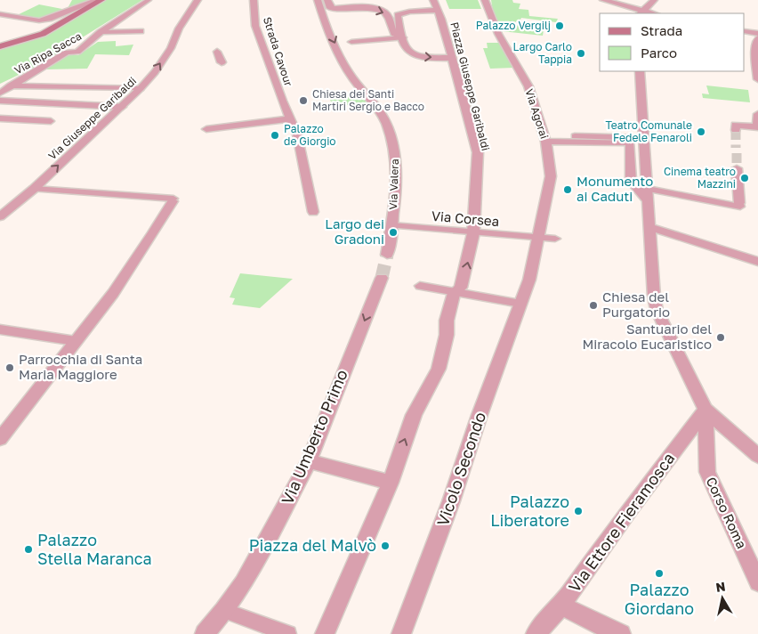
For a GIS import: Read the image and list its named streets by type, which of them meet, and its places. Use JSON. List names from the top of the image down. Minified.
{"streets":{"street":["Strada Cavour","Piazza Giuseppe Garibaldi","Via Agorai","Via Giuseppe Garibaldi","Via Valera","Via Umberto Primo","Vicolo Secondo","Corso Roma","Via Ettore Fieramosca"],"lane":["Via Ripa Sacca","Via Corsea"]},"crossings":[["Piazza Giuseppe Garibaldi","Via Corsea"],["Via Agorai","Via Corsea"],["Via Agorai","Vicolo Secondo"],["Via Valera","Via Corsea"],["Corso Roma","Via Ettore Fieramosca"]],"one_way":["Piazza Giuseppe Garibaldi","Via Valera","Via Umberto Primo"],"places":["Palazzo Vergilj","Largo Carlo Tappia","Chiesa dei Santi Martiri Sergio e Bacco","Teatro Comunale Fedele Fenaroli","Palazzo de Giorgio","Cinema teatro Mazzini","Monumento ai Caduti","Largo dei Gradoni","Chiesa del Purgatorio","Santuario del Miracolo Eucaristico","Parrocchia di Santa Maria Maggiore","Palazzo Liberatore","Piazza del Malvò","Palazzo Stella Maranca","Palazzo Giordano"],"legend":["Strada","Parco"],"north":"top"}
